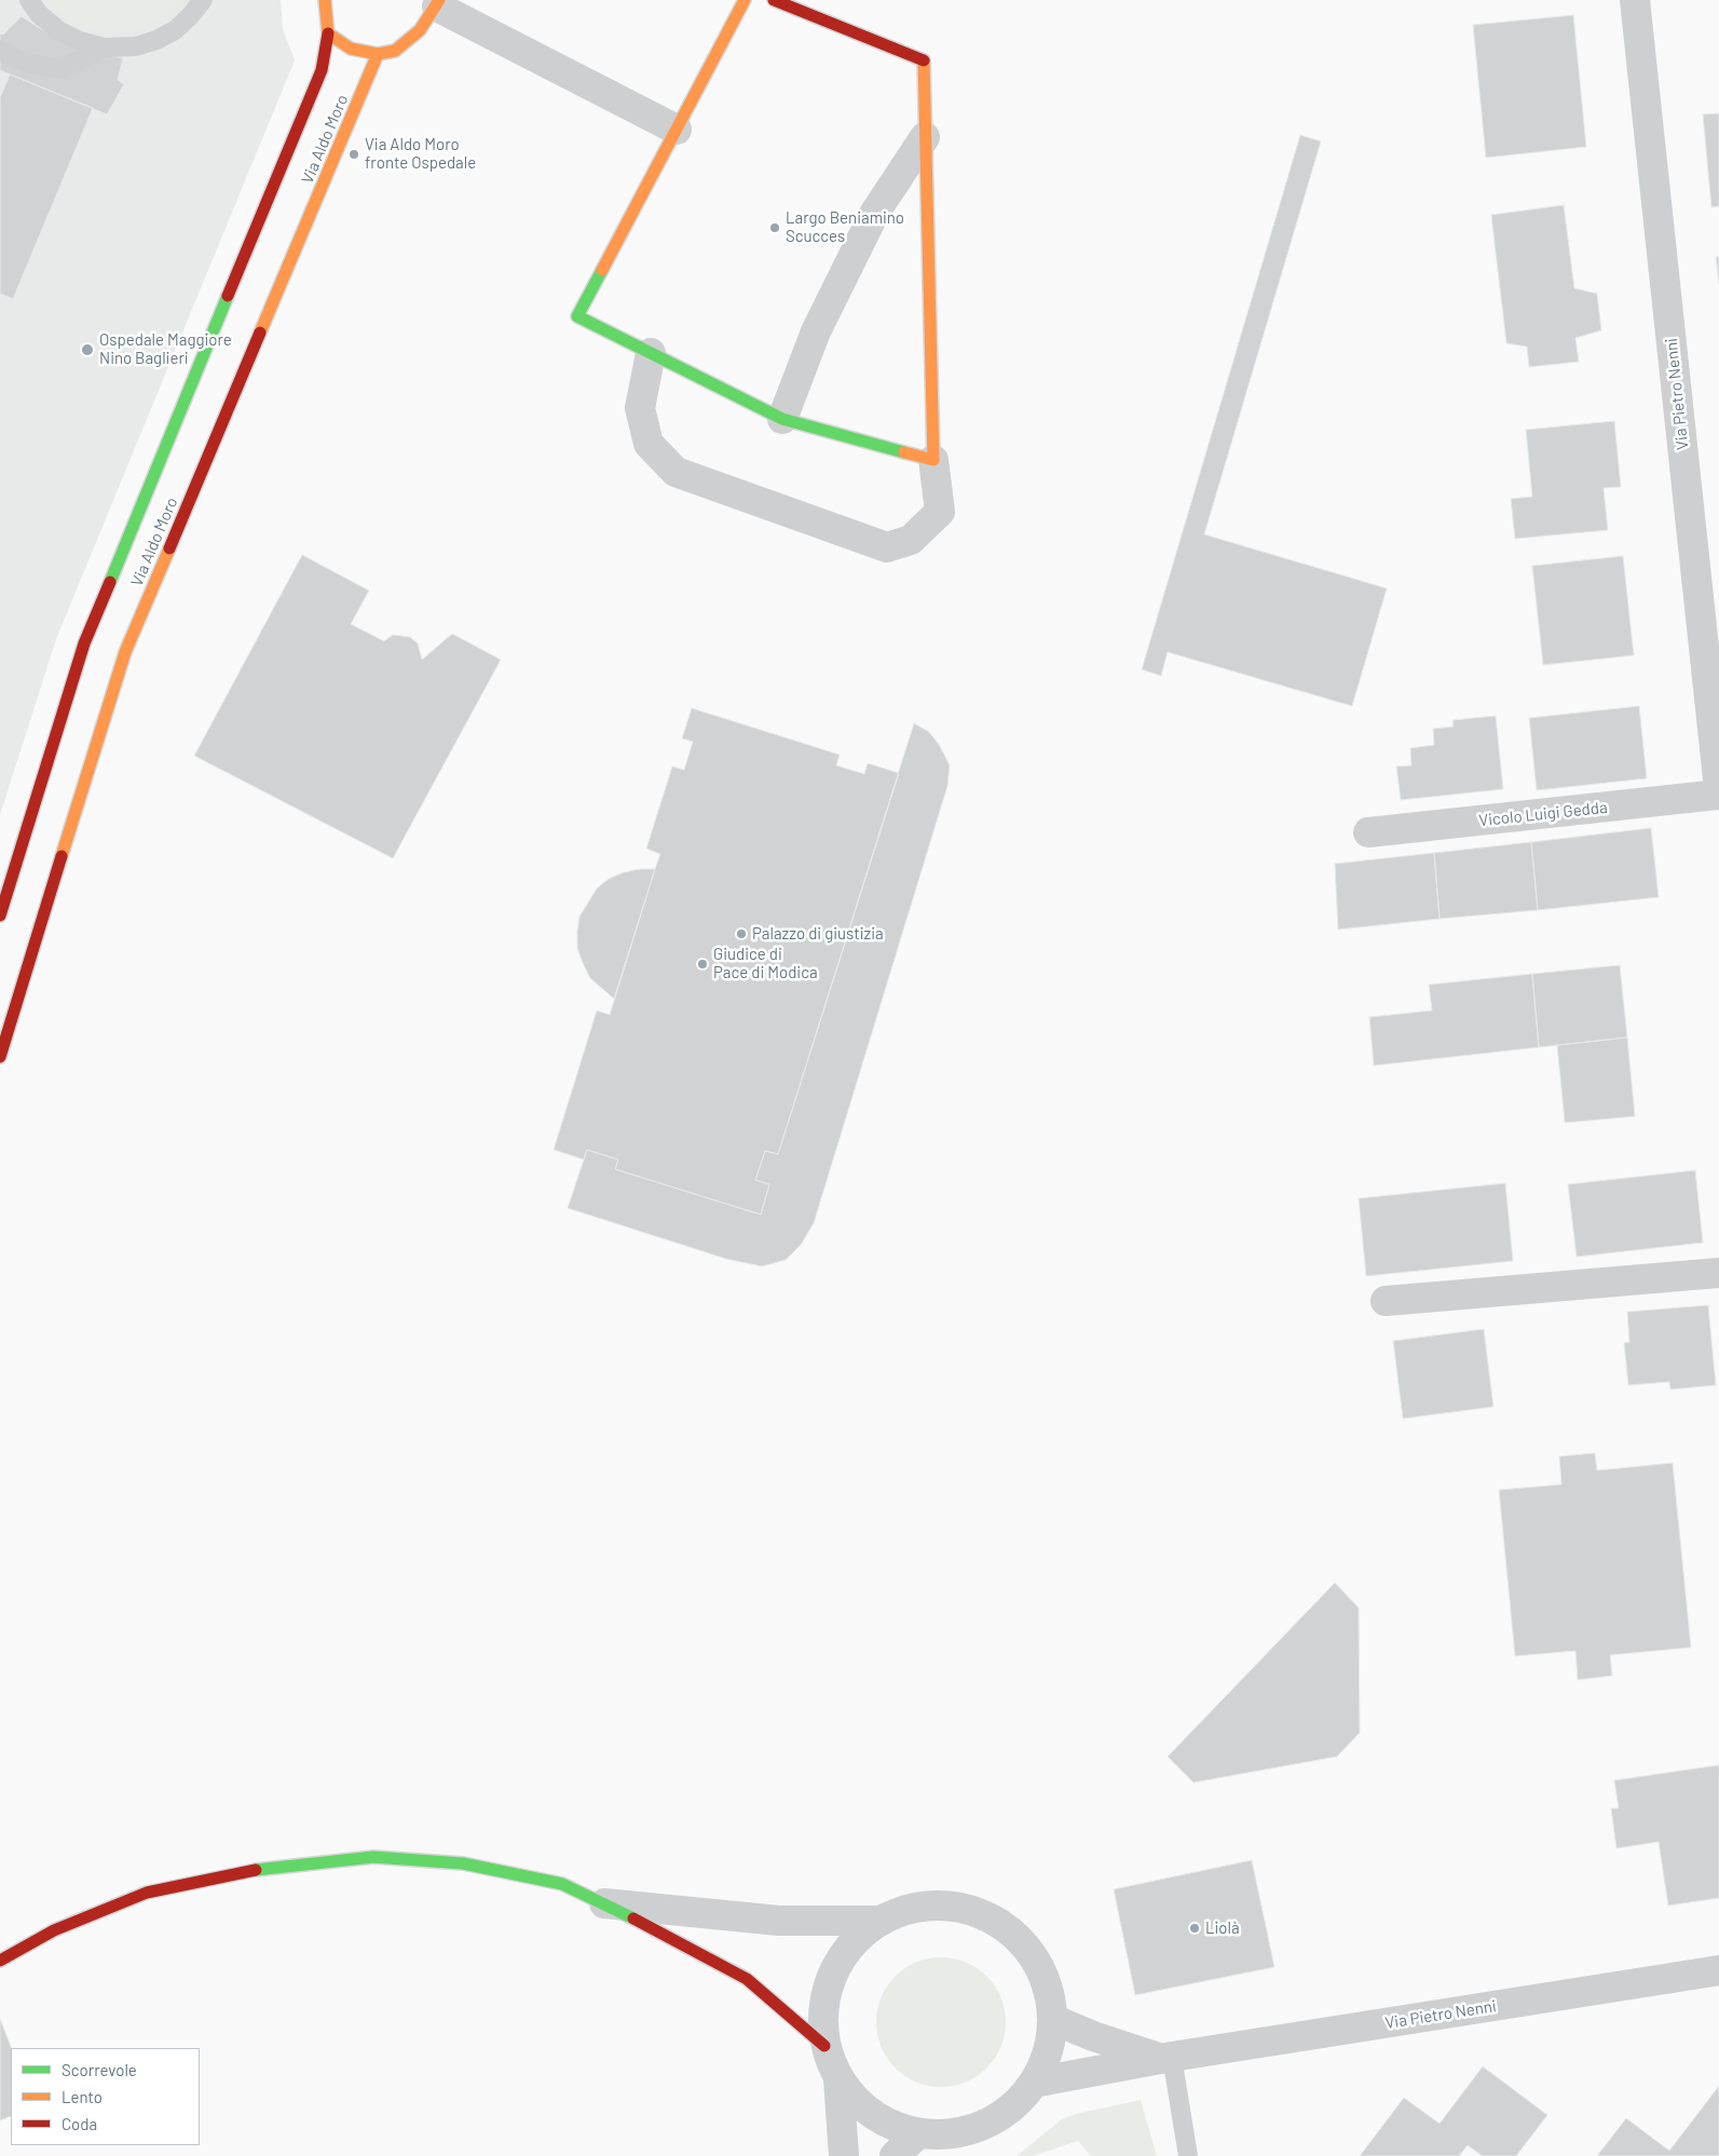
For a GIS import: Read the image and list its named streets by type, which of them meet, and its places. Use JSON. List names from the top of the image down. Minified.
{"streets":{"street":["Via Aldo Moro","Via Pietro Nenni","Vicolo Luigi Gedda"]},"places":["Via Aldo Moro fronte Ospedale","Largo Beniamino Scucces","Ospedale Maggiore Nino Baglieri","Palazzo di giustizia","Giudice di Pace di Modica","Liolà"],"legend":["Scorrevole","Lento","Coda"]}
